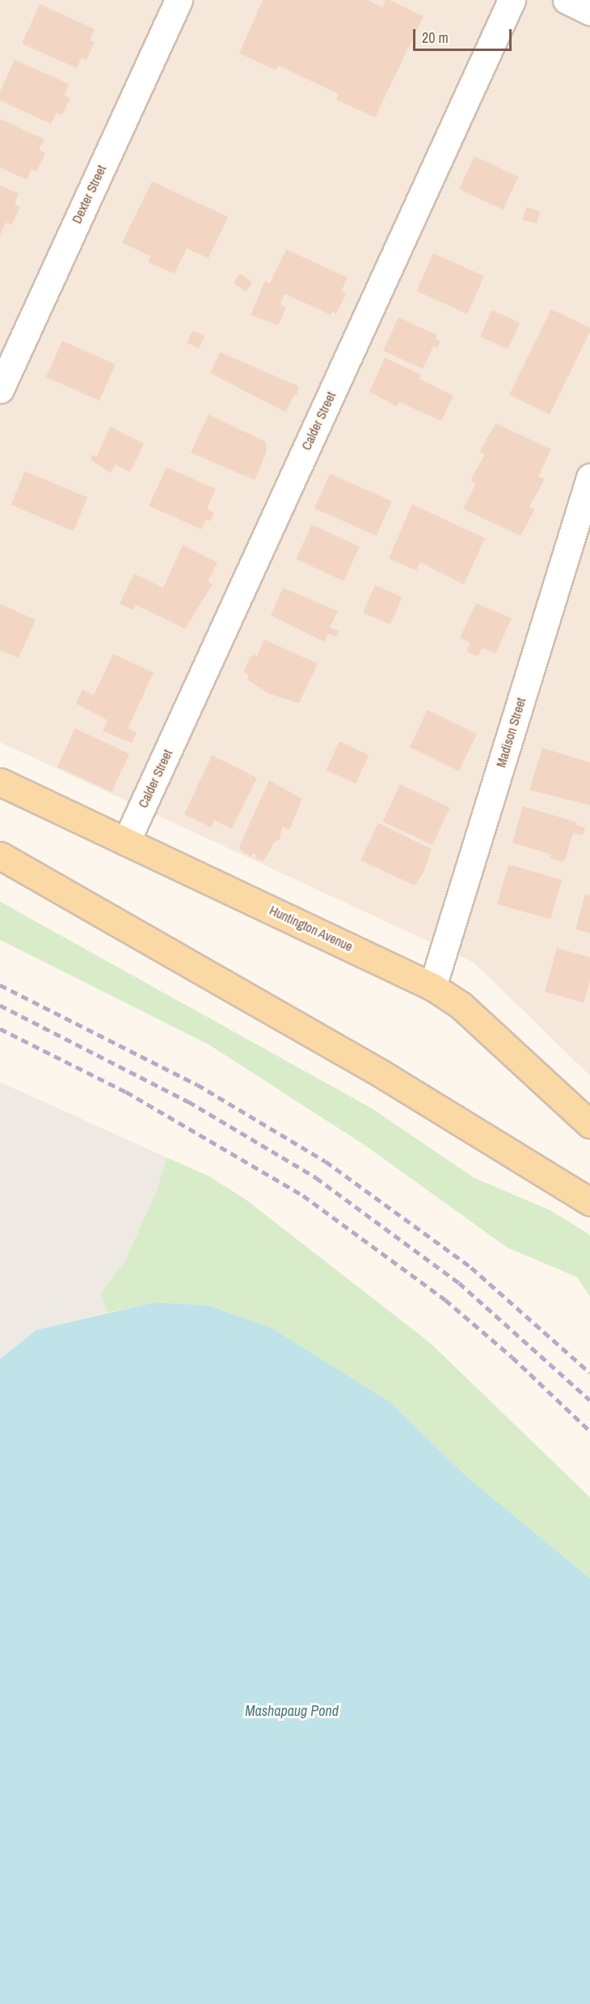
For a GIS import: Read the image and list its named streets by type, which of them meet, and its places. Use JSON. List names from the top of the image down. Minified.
{"streets":{"main road":["Huntington Avenue"],"street":["Dexter Street","Calder Street","Madison Street"]},"crossings":[["Calder Street","Huntington Avenue"],["Madison Street","Huntington Avenue"]],"water":["Mashapaug Pond"],"scale_bar":"20 m"}
